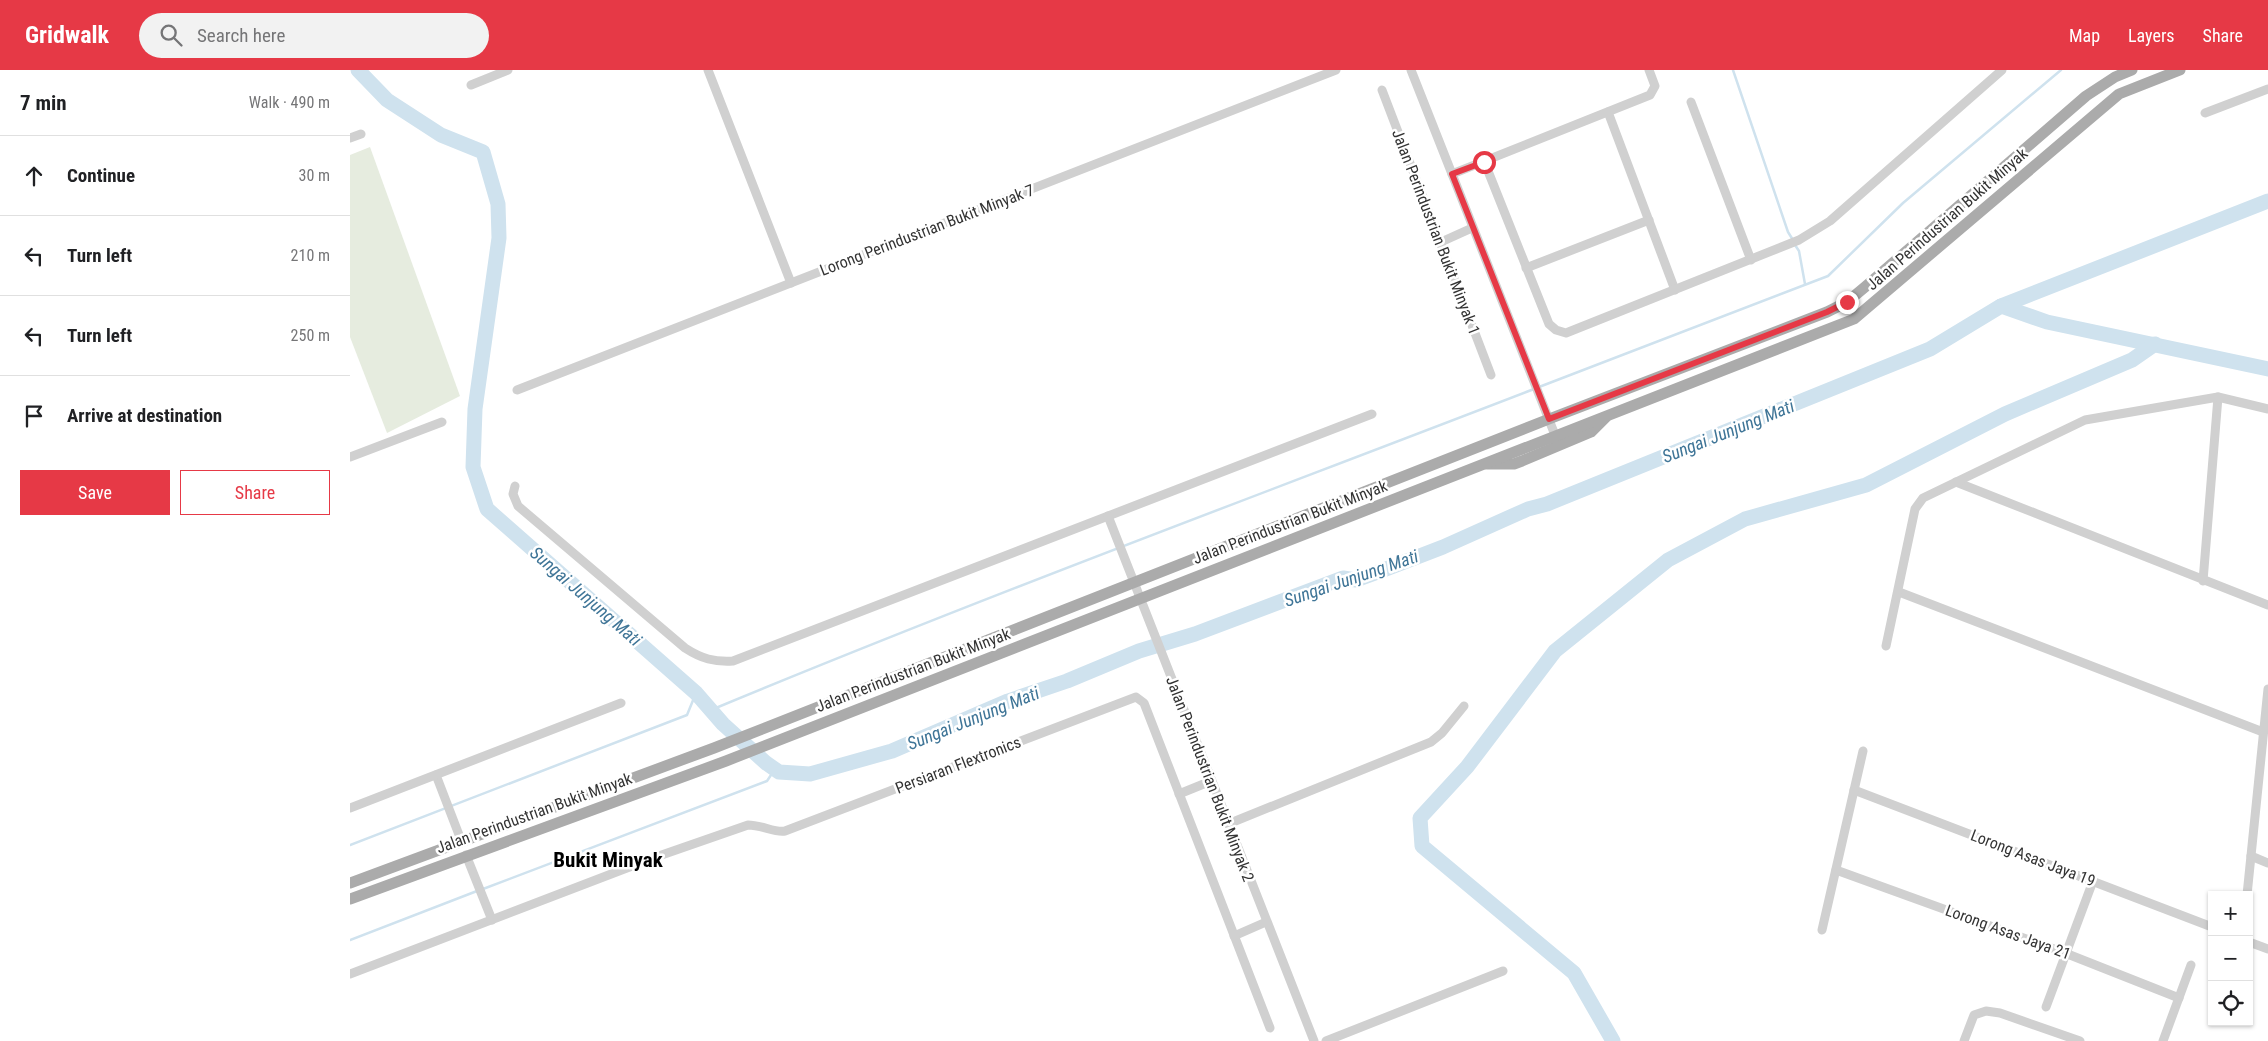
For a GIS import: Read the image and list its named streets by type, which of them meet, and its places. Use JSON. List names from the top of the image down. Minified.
{"streets":{"main road":["Jalan Perindustrian Bukit Minyak"],"street":["Lorong Perindustrian Bukit Minyak 7","Jalan Perindustrian Bukit Minyak 1","Persiaran Flextronics","Jalan Perindustrian Bukit Minyak 2","Lorong Asas Jaya 19","Lorong Asas Jaya 21"]},"crossings":[["Jalan Perindustrian Bukit Minyak","Jalan Perindustrian Bukit Minyak 2"]],"districts":["Bukit Minyak"],"water":["Sungai Junjung Mati"],"page":{"header":"Gridwalk","search":"Search here","nav":["Map","Layers","Share"],"heading":["7 min","Walk · 490 m"],"list":[["Continue","30 m"],["Turn left","210 m"],["Turn left","250 m"],"Arrive at destination"],"buttons":["Save","Share"],"map_buttons":["+","−"]}}
